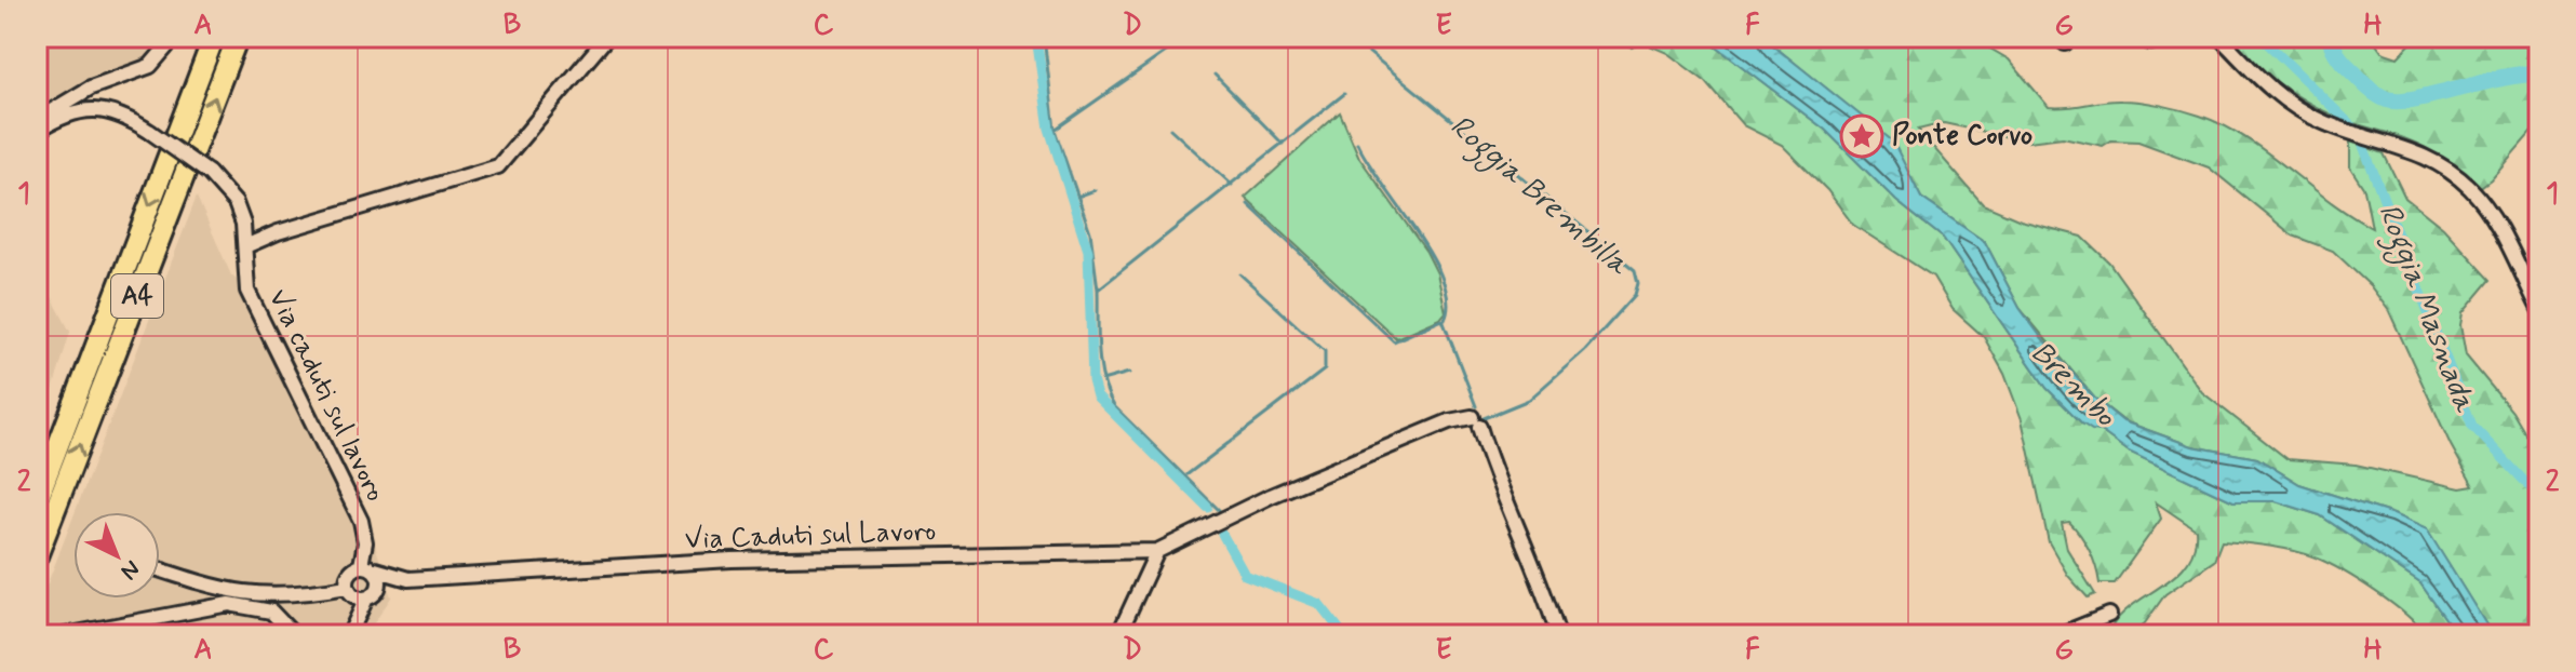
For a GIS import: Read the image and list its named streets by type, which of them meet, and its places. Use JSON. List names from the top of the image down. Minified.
{"streets":{"highway":["A4"],"street":["Via caduti sul lavoro","Via Caduti sul Lavoro"]},"crossings":[["Via caduti sul lavoro","Via Caduti sul Lavoro"]],"water":["Roggia Brembilla","Roggia Masnada","Brembo"],"places":{"place":["Ponte Corvo"]},"north":"bottom right","grid":{"columns":["A","B","C","D","E","F","G","H"],"rows":["1","2"]}}
